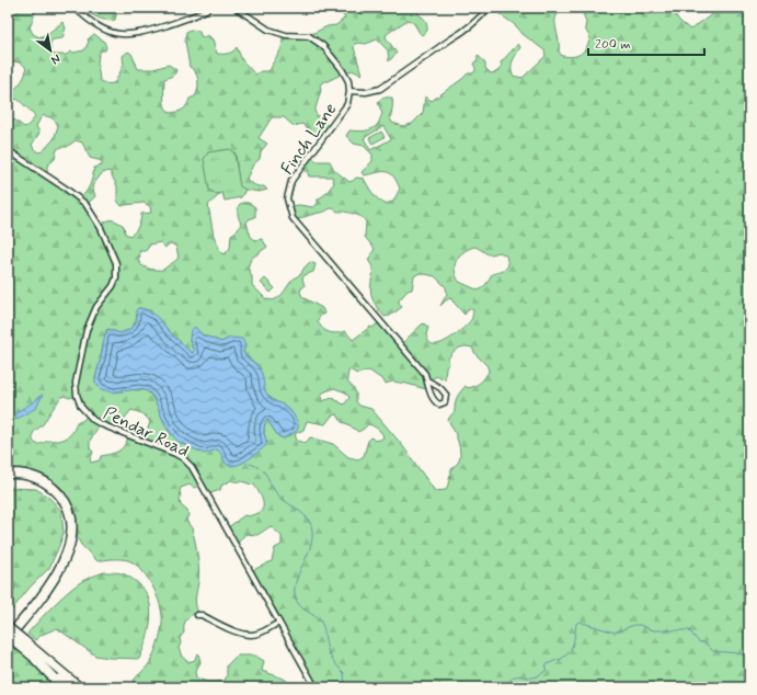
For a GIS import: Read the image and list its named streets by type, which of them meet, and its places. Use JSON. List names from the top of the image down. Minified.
{"streets":{"street":["Finch Lane","Pendar Road"]},"scale_bar":"200 m","north":"bottom right"}
